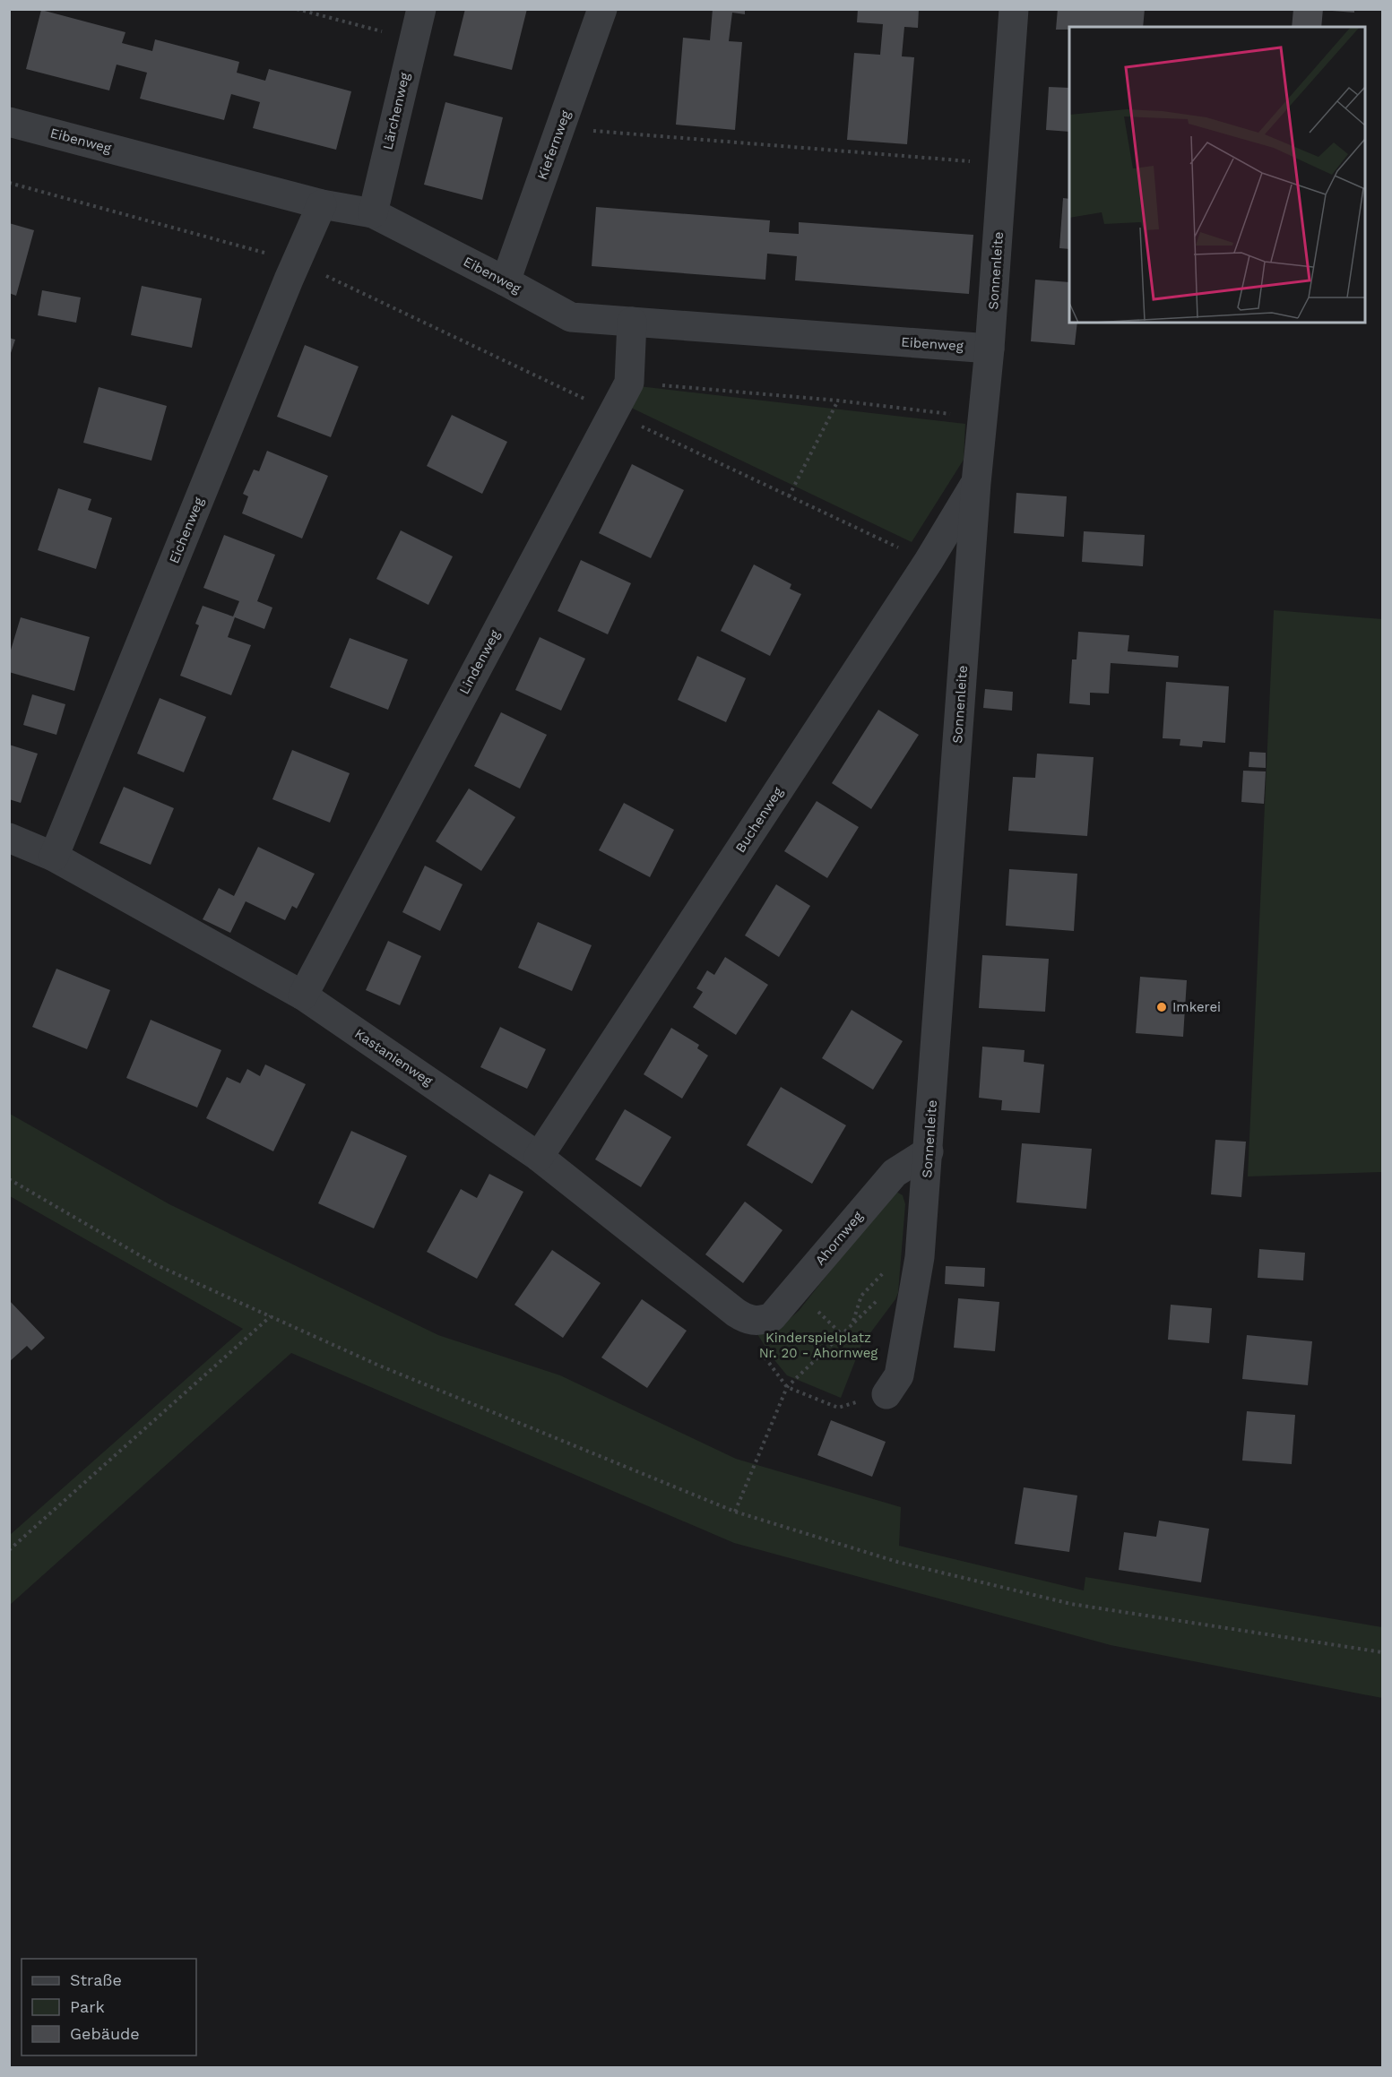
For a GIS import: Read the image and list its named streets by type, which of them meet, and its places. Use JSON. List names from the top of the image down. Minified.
{"streets":{"street":["Lärchenweg","Eibenweg","Kiefernweg","Sonnenleite","Eichenweg","Lindenweg","Buchenweg","Kastanienweg","Ahornweg"]},"crossings":[["Lärchenweg","Eibenweg"],["Eibenweg","Kiefernweg"],["Eibenweg","Sonnenleite"],["Eibenweg","Eichenweg"],["Eibenweg","Lindenweg"],["Sonnenleite","Buchenweg"],["Sonnenleite","Ahornweg"],["Eichenweg","Kastanienweg"],["Lindenweg","Kastanienweg"],["Buchenweg","Kastanienweg"],["Kastanienweg","Ahornweg"]],"parks":["Kinderspielplatz Nr. 20 - Ahornweg"],"places":["Imkerei"],"legend":["Straße","Park","Gebäude"]}
